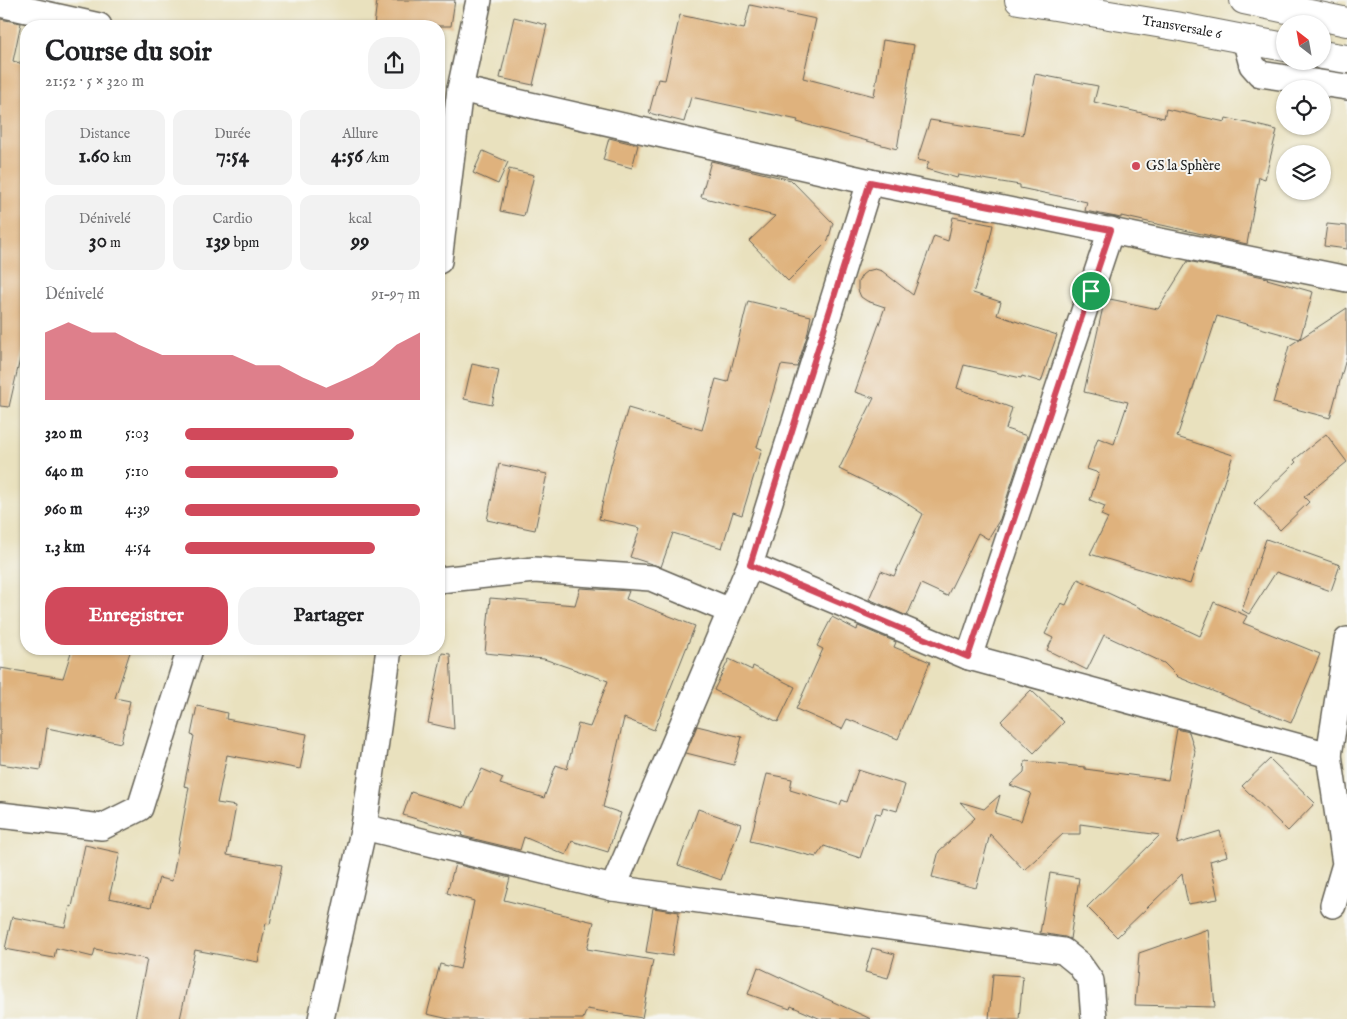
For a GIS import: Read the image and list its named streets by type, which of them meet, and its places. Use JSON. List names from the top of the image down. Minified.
{"streets":{"main road":["Transversale 6"]},"places":["GS la Sphère"],"north":"top left","page":{"heading":["Course du soir","21:52 · 5 × 320 m"],"stats":[["Distance","1.60 km"],["Durée","7:54"],["Allure","4:56 /km"],["Dénivelé","30 m"],["Cardio","139 bpm"],["kcal","99"]],"chart":["Dénivelé","91–97 m"],"list":[{"name":"320 m","note":"5:03"},{"name":"640 m","note":"5:10"},{"name":"960 m","note":"4:39"},{"name":"1.3 km","note":"4:54"}],"buttons":["Enregistrer","Partager"]}}
